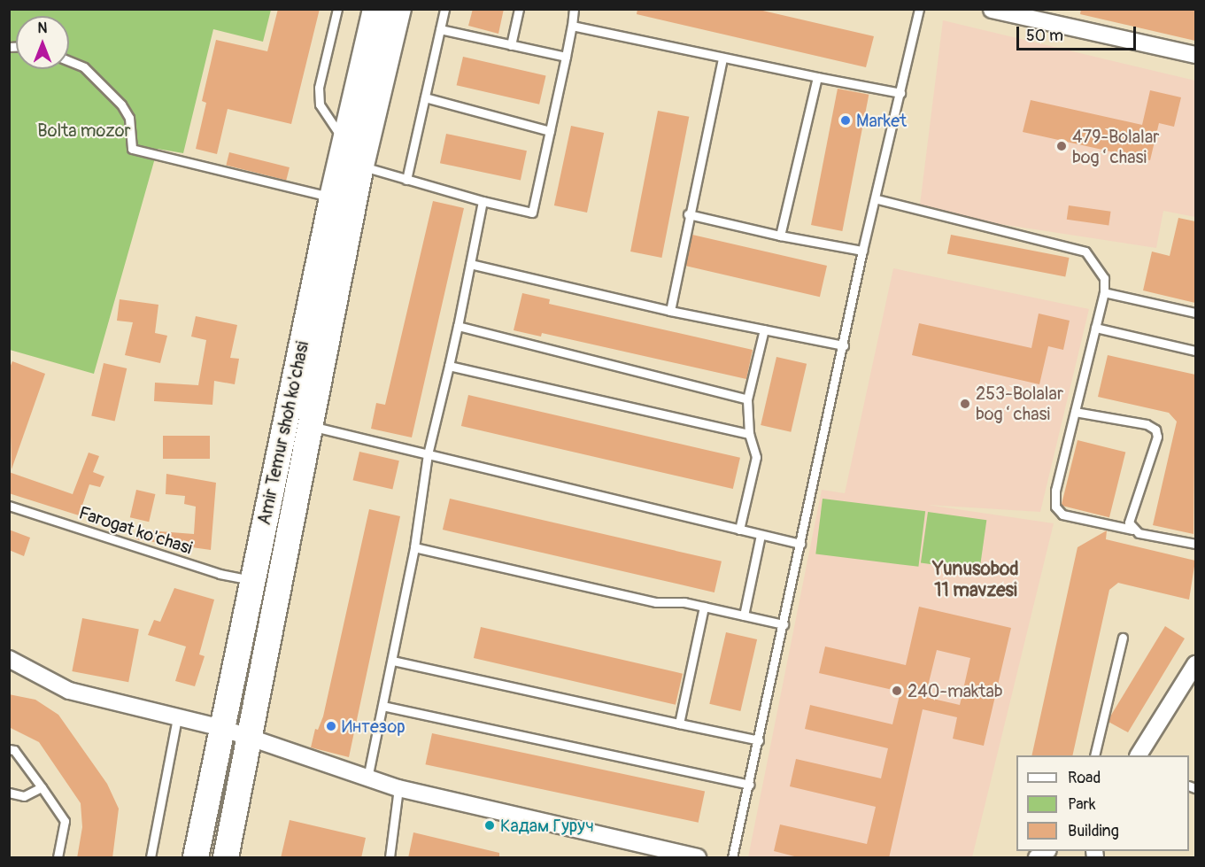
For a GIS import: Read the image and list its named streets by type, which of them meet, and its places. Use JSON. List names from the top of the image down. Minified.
{"streets":{"main road":["Amir Temur shoh ko'chasi"],"lane":["Farogat ko'chasi"]},"crossings":[["Amir Temur shoh ko'chasi","Farogat ko'chasi"]],"districts":["Yunusobod 11 mavzesi"],"parks":["Bolta mozor"],"places":["Market","479-Bolalar bogʻchasi","253-Bolalar bogʻchasi","240-maktab","Интезор","Кадам Гуруч"],"legend":["Road","Park","Building"],"scale_bar":"50 m","north":"top"}
